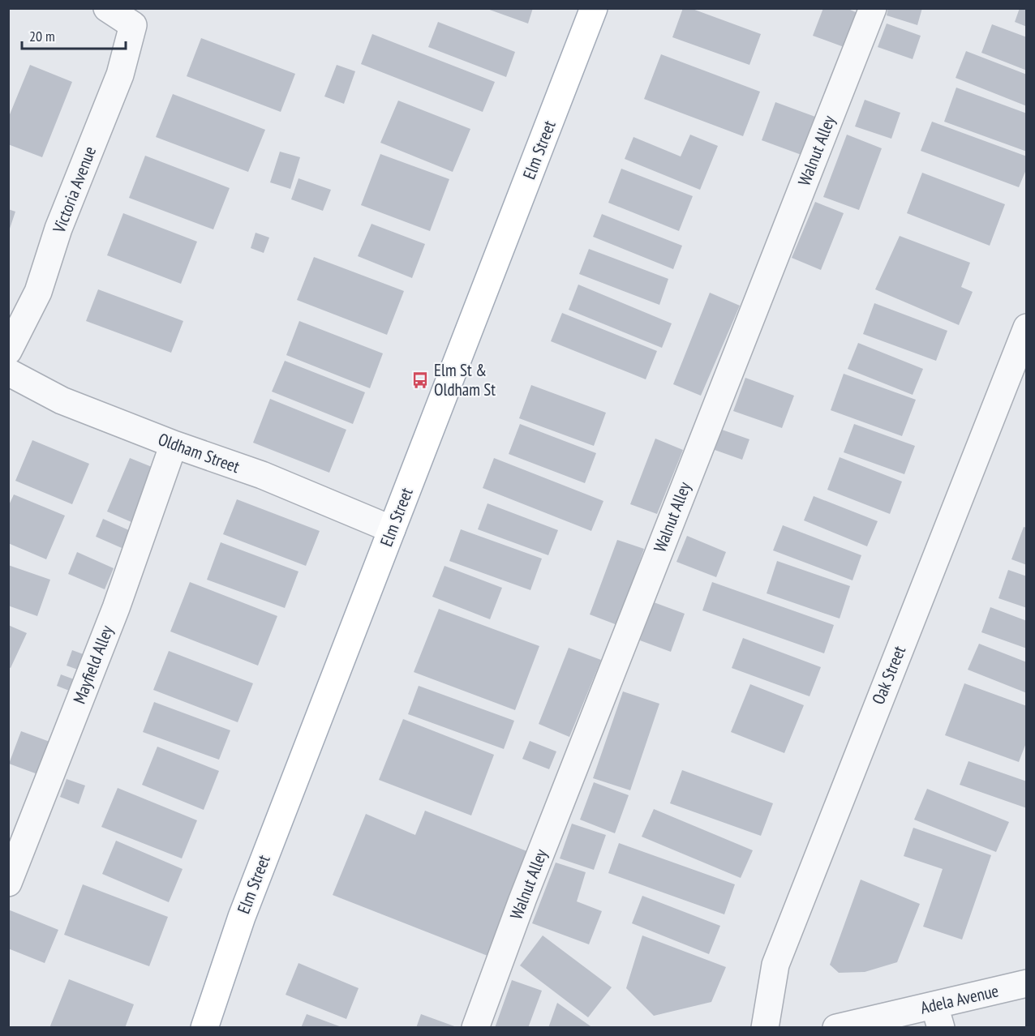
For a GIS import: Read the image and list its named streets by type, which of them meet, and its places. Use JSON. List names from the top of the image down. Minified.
{"streets":{"main road":["Elm Street"],"street":["Walnut Alley","Victoria Avenue","Oldham Street","Mayfield Alley","Oak Street","Adela Avenue"]},"crossings":[["Elm Street","Oldham Street"],["Oldham Street","Mayfield Alley"]],"places":{"bus stop":["Elm St & Oldham St"]},"scale_bar":"20 m"}
